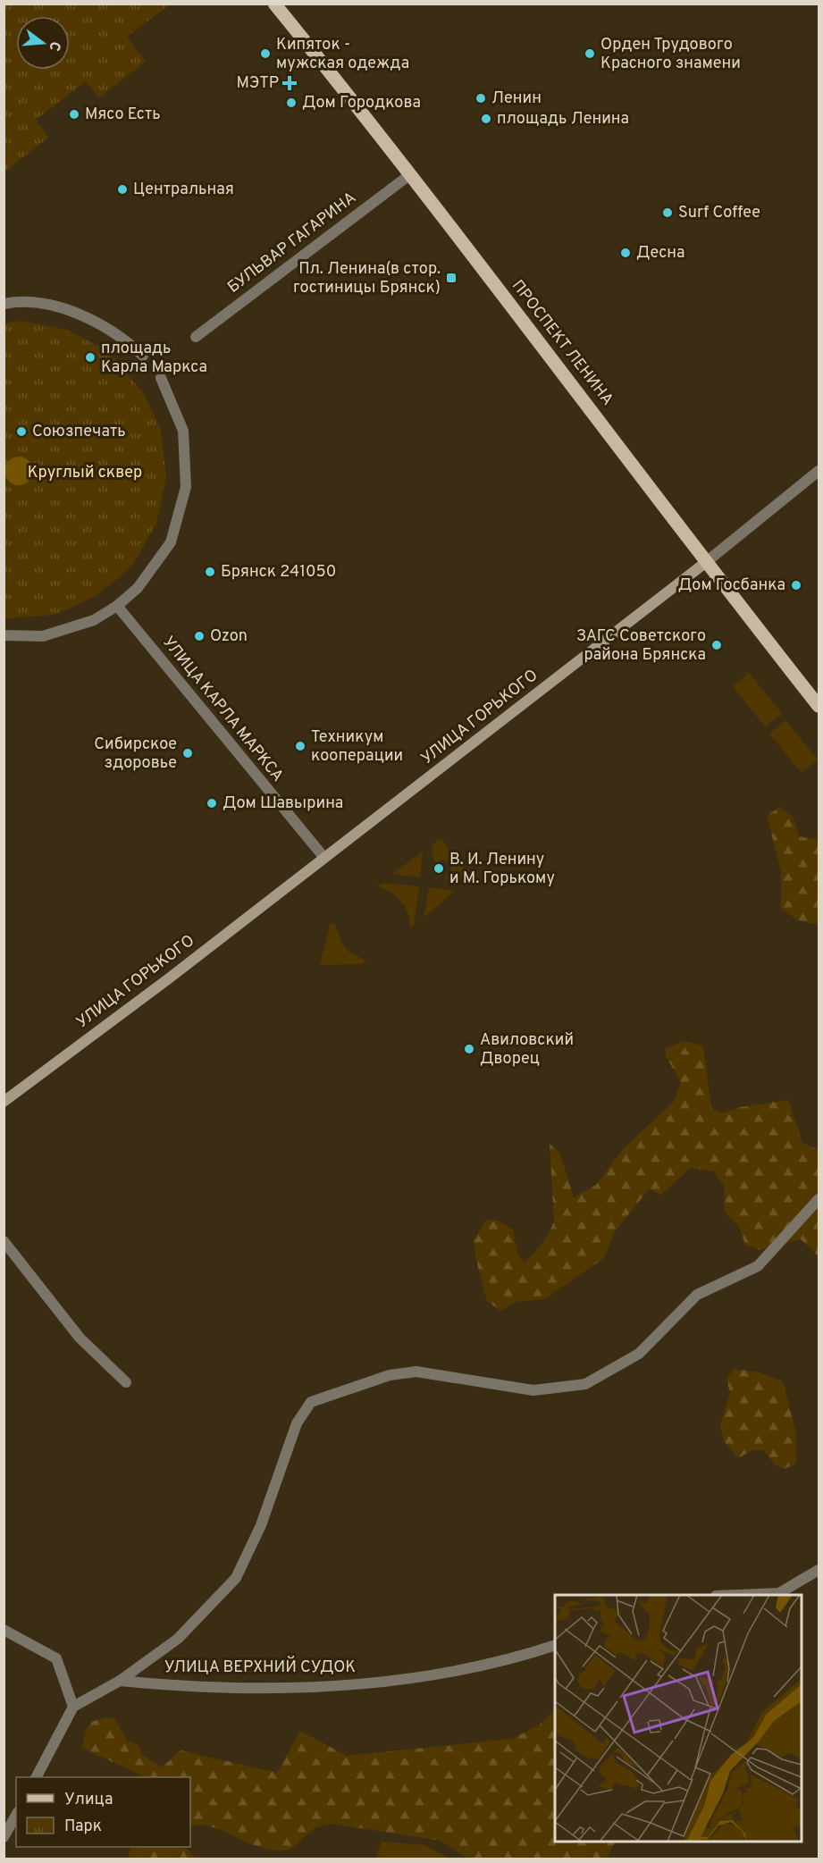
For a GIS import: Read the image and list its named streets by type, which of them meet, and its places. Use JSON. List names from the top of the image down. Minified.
{"streets":{"main road":["ПРОСПЕКТ ЛЕНИНА"],"street":["БУЛЬВАР ГАГАРИНА","УЛИЦА КАРЛА МАРКСА","УЛИЦА ГОРЬКОГО","УЛИЦА ВЕРХНИЙ СУДОК"]},"crossings":[["БУЛЬВАР ГАГАРИНА","ПРОСПЕКТ ЛЕНИНА"],["ПРОСПЕКТ ЛЕНИНА","УЛИЦА ГОРЬКОГО"],["УЛИЦА КАРЛА МАРКСА","УЛИЦА ГОРЬКОГО"]],"parks":["Круглый сквер"],"places":{"other":["Кипяток - мужская одежда","Орден Трудового Красного знамени","Ленин","Дом Городкова","Мясо Есть","площадь Ленина","Центральная","Surf Coffee","Десна","площадь Карла Маркса","Союзпечать","Брянск 241050","Дом Госбанка","Ozon","ЗАГС Советского района Брянска","Техникум кооперации","Сибирское здоровье","Дом Шавырина","В. И. Ленину и М. Горькому","Авиловский Дворец"],"health":["МЭТР"],"transit":["Пл. Ленина(в стор. гостиницы Брянск)"]},"legend":["Улица","Парк"],"north":"right"}
